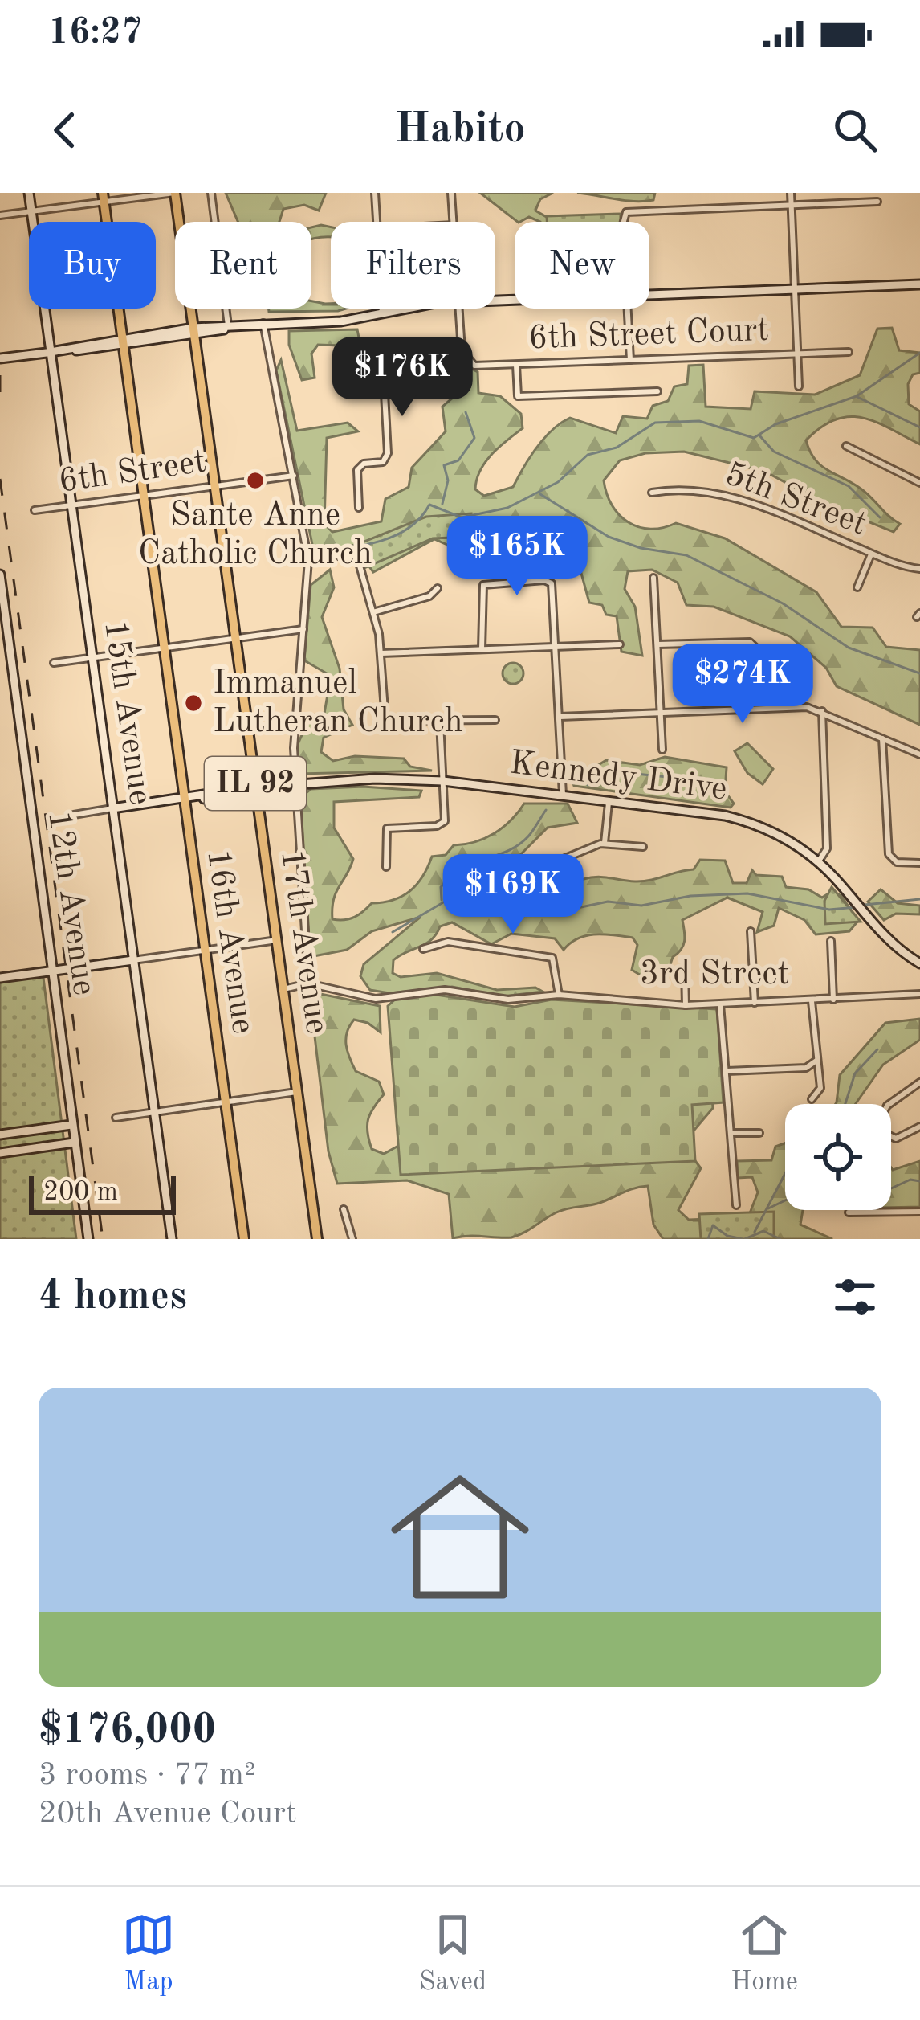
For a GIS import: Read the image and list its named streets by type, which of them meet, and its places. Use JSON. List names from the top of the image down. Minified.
{"streets":{"main road":["IL 92","16th Avenue","17th Avenue"],"street":["6th Street Court","6th Street","5th Street","15th Avenue","Kennedy Drive","12th Avenue","3rd Street"]},"crossings":[["6th Street","15th Avenue"],["6th Street","16th Avenue"],["6th Street","17th Avenue"],["15th Avenue","Kennedy Drive"],["Kennedy Drive","16th Avenue"],["Kennedy Drive","17th Avenue"],["17th Avenue","3rd Street"]],"places":["Sante Anne Catholic Church","Immanuel Lutheran Church"],"scale_bar":"200 m","page":{"status":"16:27","header":"Habito","chip":["Buy","Rent","Filters","New"],"price":["$176K","$165K","$274K","$169K"],"scale":"200 m","heading":"4 homes","list":[{"name":"$176,000","note":"3 rooms · 77 m² · 20th Avenue Court"}],"tabs":["Map","Saved","Home"]}}
